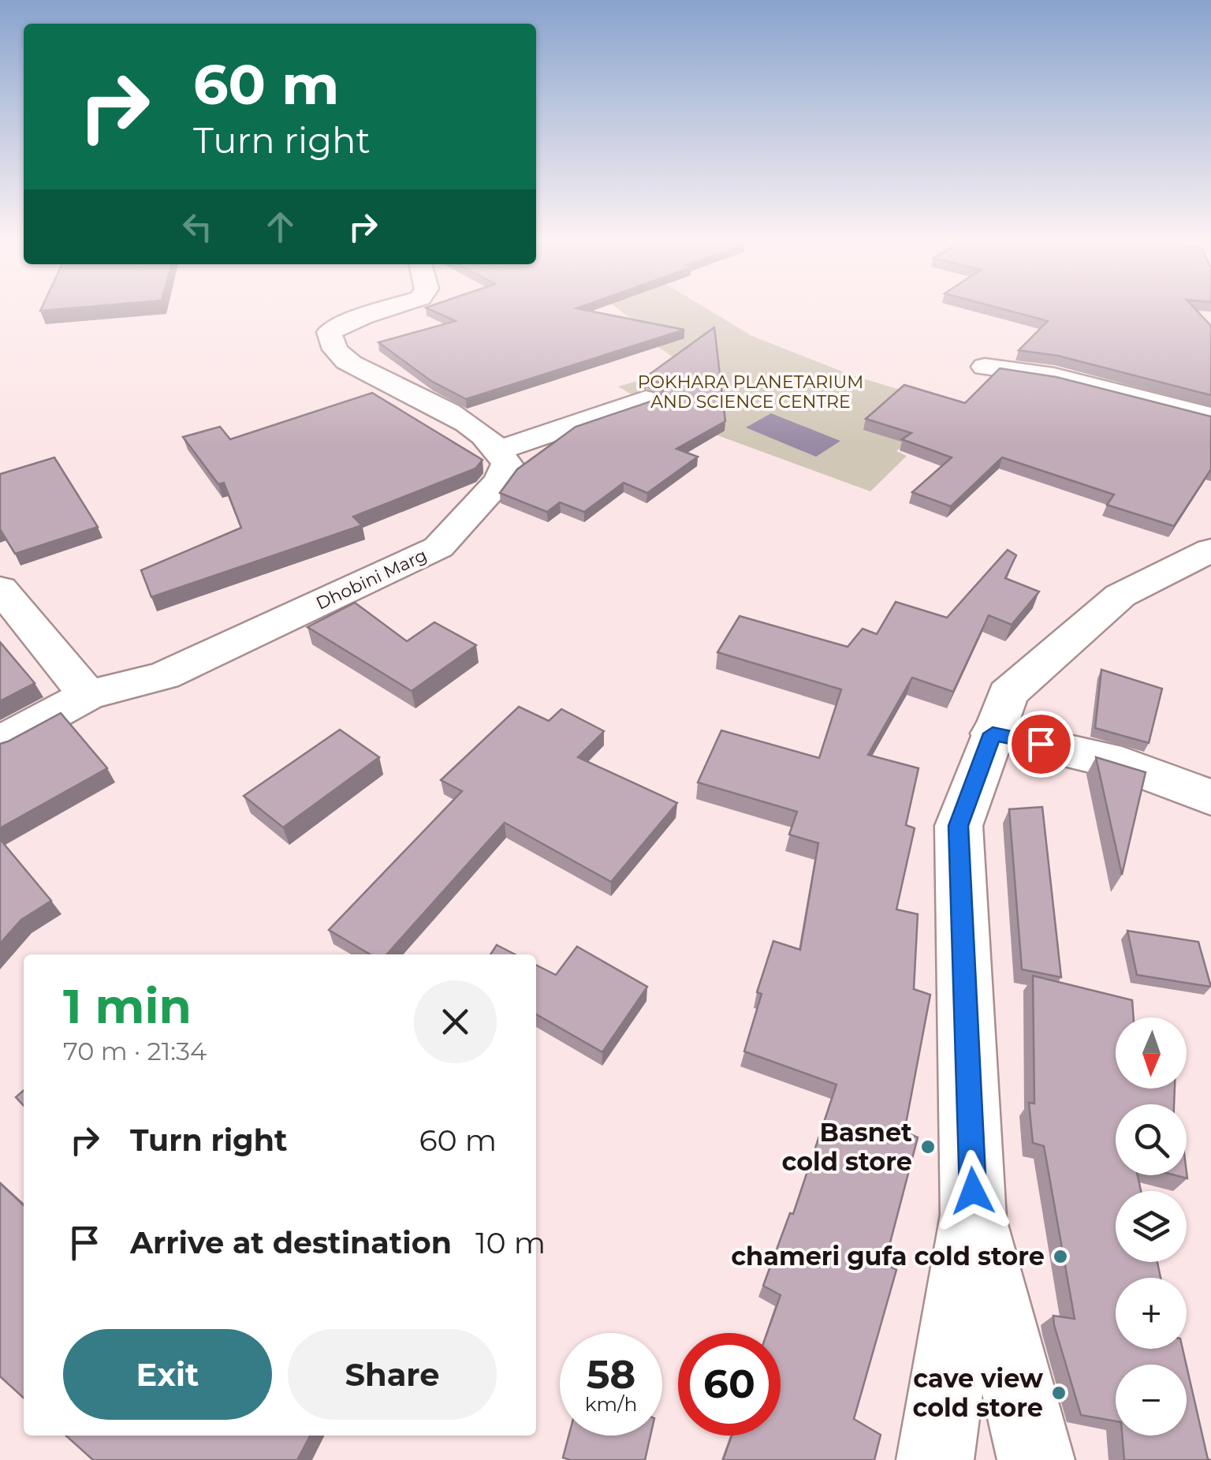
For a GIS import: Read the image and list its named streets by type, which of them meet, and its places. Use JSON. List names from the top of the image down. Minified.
{"streets":{"street":["Dhobini Marg"]},"parks":["POKHARA PLANETARIUM AND SCIENCE CENTRE"],"places":["Basnet cold store","chameri gufa cold store","cave view cold store"],"north":"bottom","page":{"turn":["60 m","Turn right"],"heading":["1 min","70 m · 21:34"],"map_buttons":["+","−"],"list":[{"name":"Turn right","value":"60 m"},{"name":"Arrive at destination","value":"10 m"}],"buttons":["Exit","Share"],"speed":"58 km/h","limit":"60"}}
